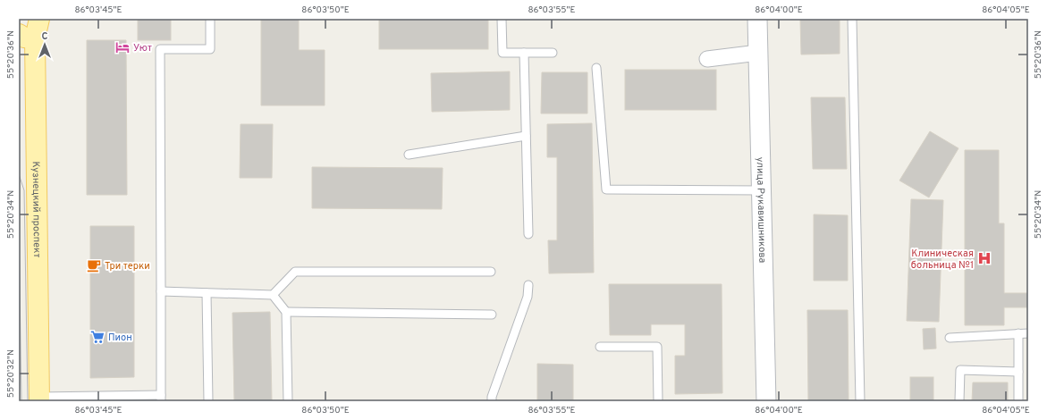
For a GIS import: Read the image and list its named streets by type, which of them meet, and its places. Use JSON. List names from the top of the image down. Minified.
{"streets":{"main road":["Кузнецкий проспект"],"street":["улица Рукавишникова"]},"places":{"hotel":["Уют"],"hospital":["Клиническая больница №1"],"cafe":["Три терки"],"supermarket":["Пион"]},"north":"top","coordinates":["86°03'45\"E","86°03'50\"E","86°03'55\"E","86°04'00\"E","86°04'05\"E","55°20'36\"N","55°20'34\"N","55°20'32\"N"]}
